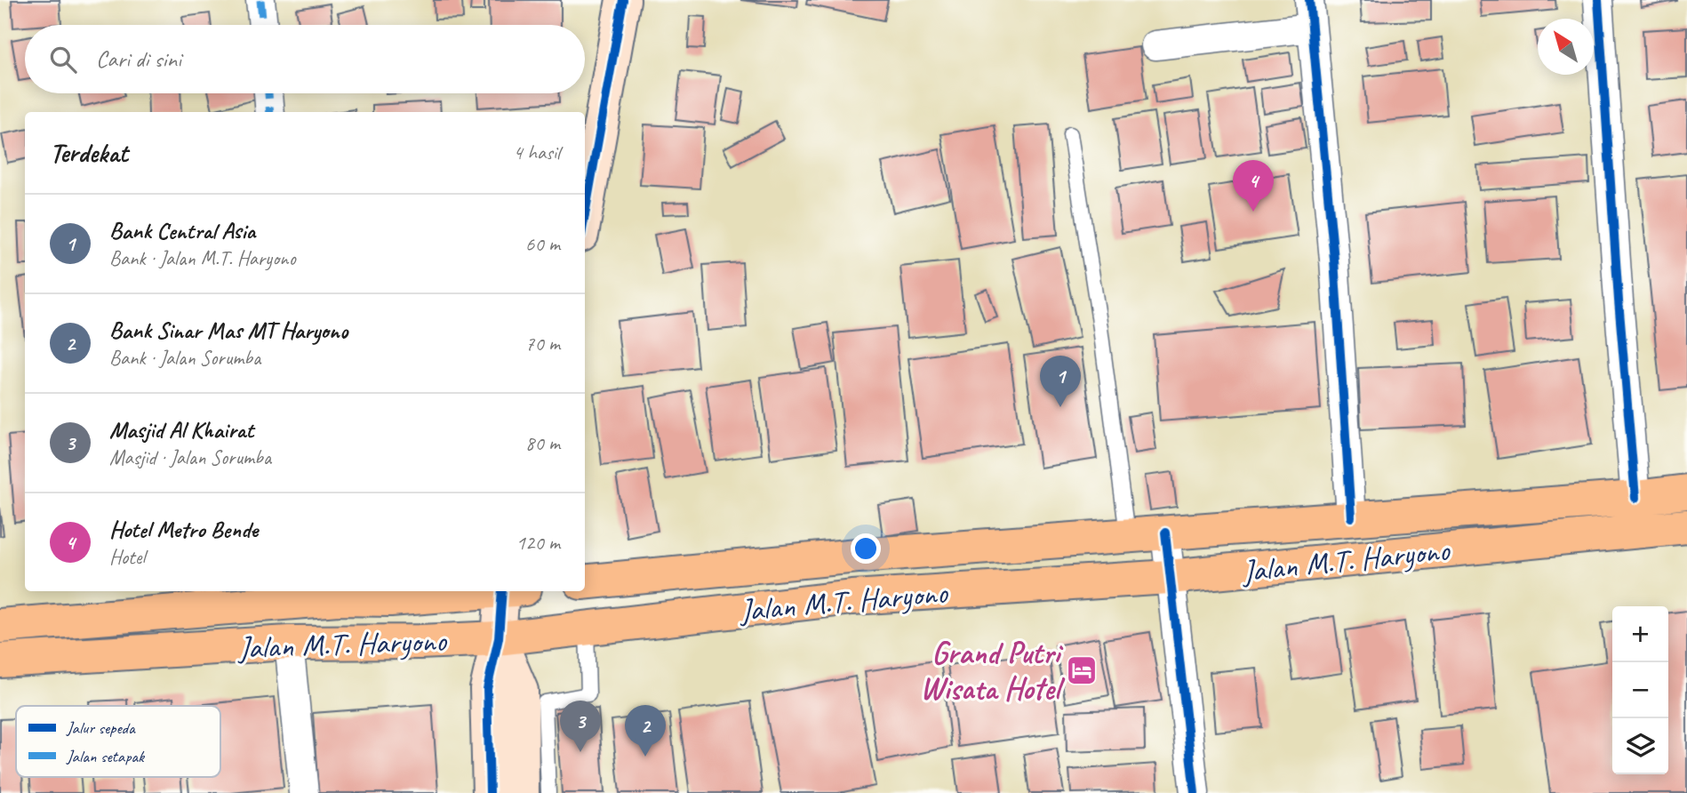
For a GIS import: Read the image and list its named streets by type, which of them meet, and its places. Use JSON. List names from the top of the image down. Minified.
{"streets":{"highway":["Jalan M.T. Haryono"]},"places":{"hotel":["Grand Putri Wisata Hotel"]},"legend":["Jalur sepeda","Jalan setapak"],"north":"top left","page":{"search":"Cari di sini","heading":["Terdekat","4 hasil"],"pins":["4","1","3","2"],"list":[{"mark":"1","name":"Bank Central Asia","note":"Bank · Jalan M.T. Haryono","value":"60 m"},{"mark":"2","name":"Bank Sinar Mas MT Haryono","note":"Bank · Jalan Sorumba","value":"70 m"},{"mark":"3","name":"Masjid Al Khairat","note":"Masjid · Jalan Sorumba","value":"80 m"},{"mark":"4","name":"Hotel Metro Bende","note":"Hotel","value":"120 m"}],"map_buttons":["+","−"]}}
